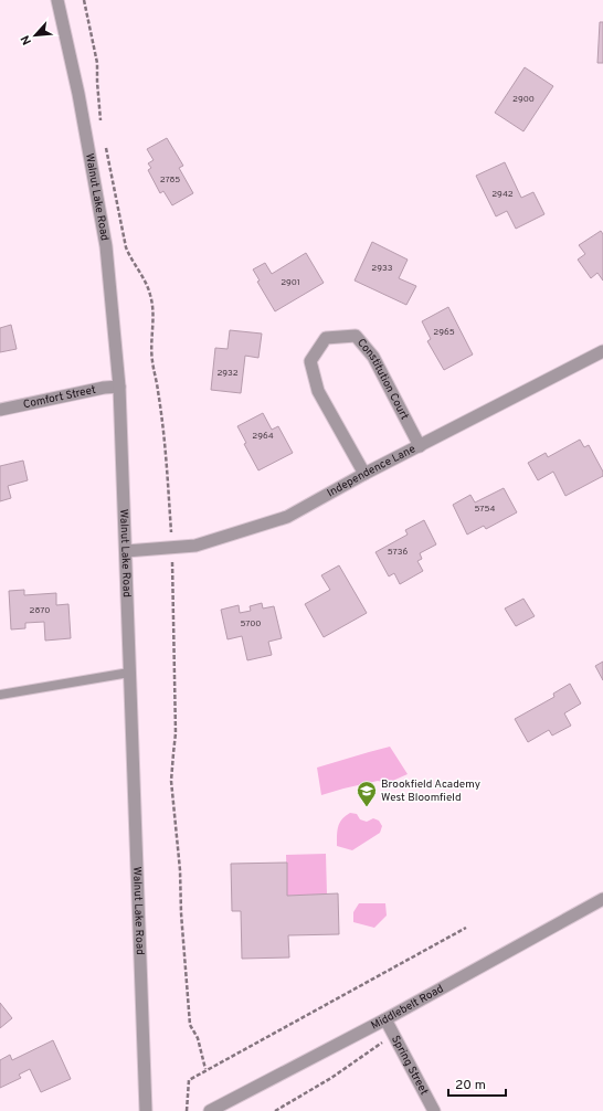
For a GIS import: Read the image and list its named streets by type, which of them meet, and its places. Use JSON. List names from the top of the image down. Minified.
{"streets":{"street":["Walnut Lake Road","Constitution Court","Comfort Street","Independence Lane","Middlebelt Road","Spring Street"]},"crossings":[["Walnut Lake Road","Comfort Street"],["Walnut Lake Road","Independence Lane"],["Constitution Court","Independence Lane"],["Middlebelt Road","Spring Street"]],"places":{"school or university":["Brookfield Academy West Bloomfield"]},"house_numbers":["2900","2785","2942","2933","2901","2965","2932","2964","5754","5736","2870","5700"],"scale_bar":"20 m","north":"bottom left"}
